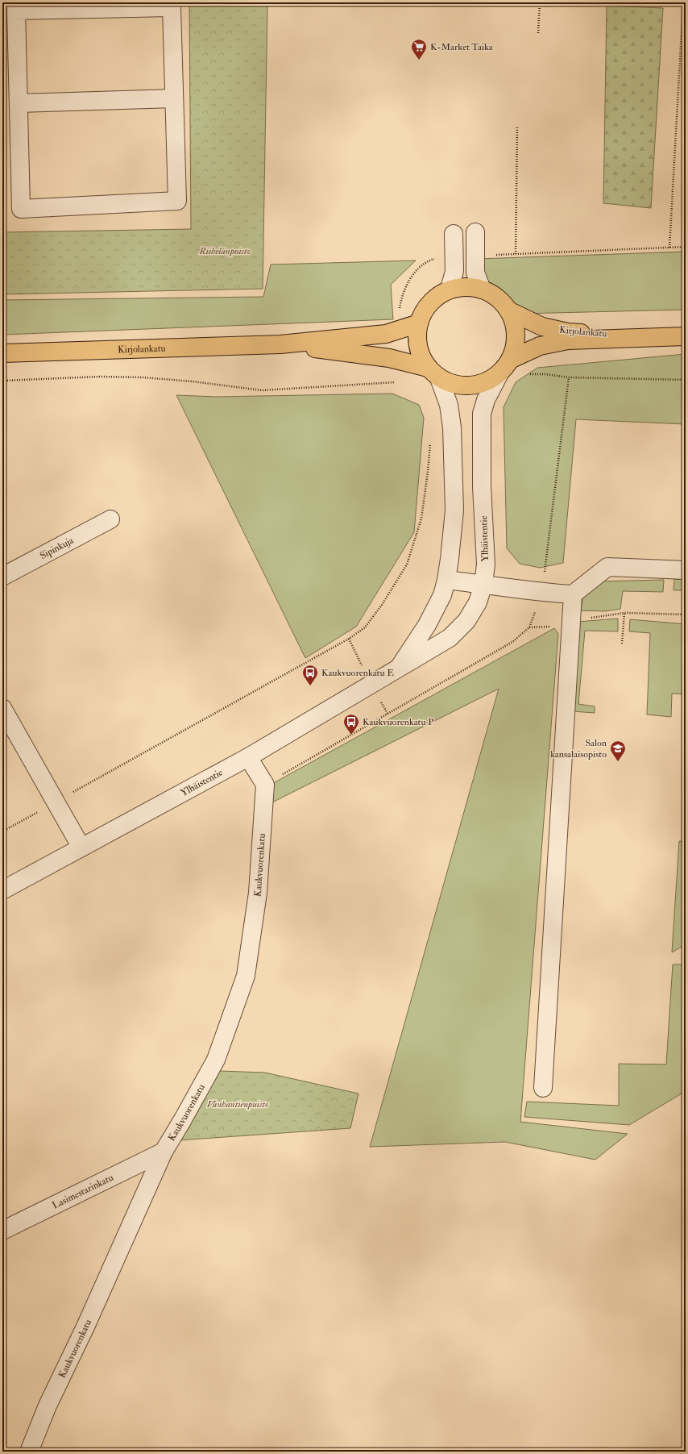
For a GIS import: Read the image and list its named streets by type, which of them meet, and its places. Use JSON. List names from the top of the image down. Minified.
{"streets":{"main road":["Kirjolankatu"],"street":["Ylhäistentie","Sipinkuja","Kaukvuorenkatu","Lasimestarinkatu"]},"crossings":[["Kirjolankatu","Ylhäistentie"],["Ylhäistentie","Kaukvuorenkatu"],["Kaukvuorenkatu","Lasimestarinkatu"]],"parks":["Riihelänpuisto","Vanhantienpuisto"],"places":{"supermarket":["K-Market Taika"],"bus stop":["Kaukvuorenkatu E","Kaukvuorenkatu P"],"school or university":["Salon kansalaisopisto"]}}
